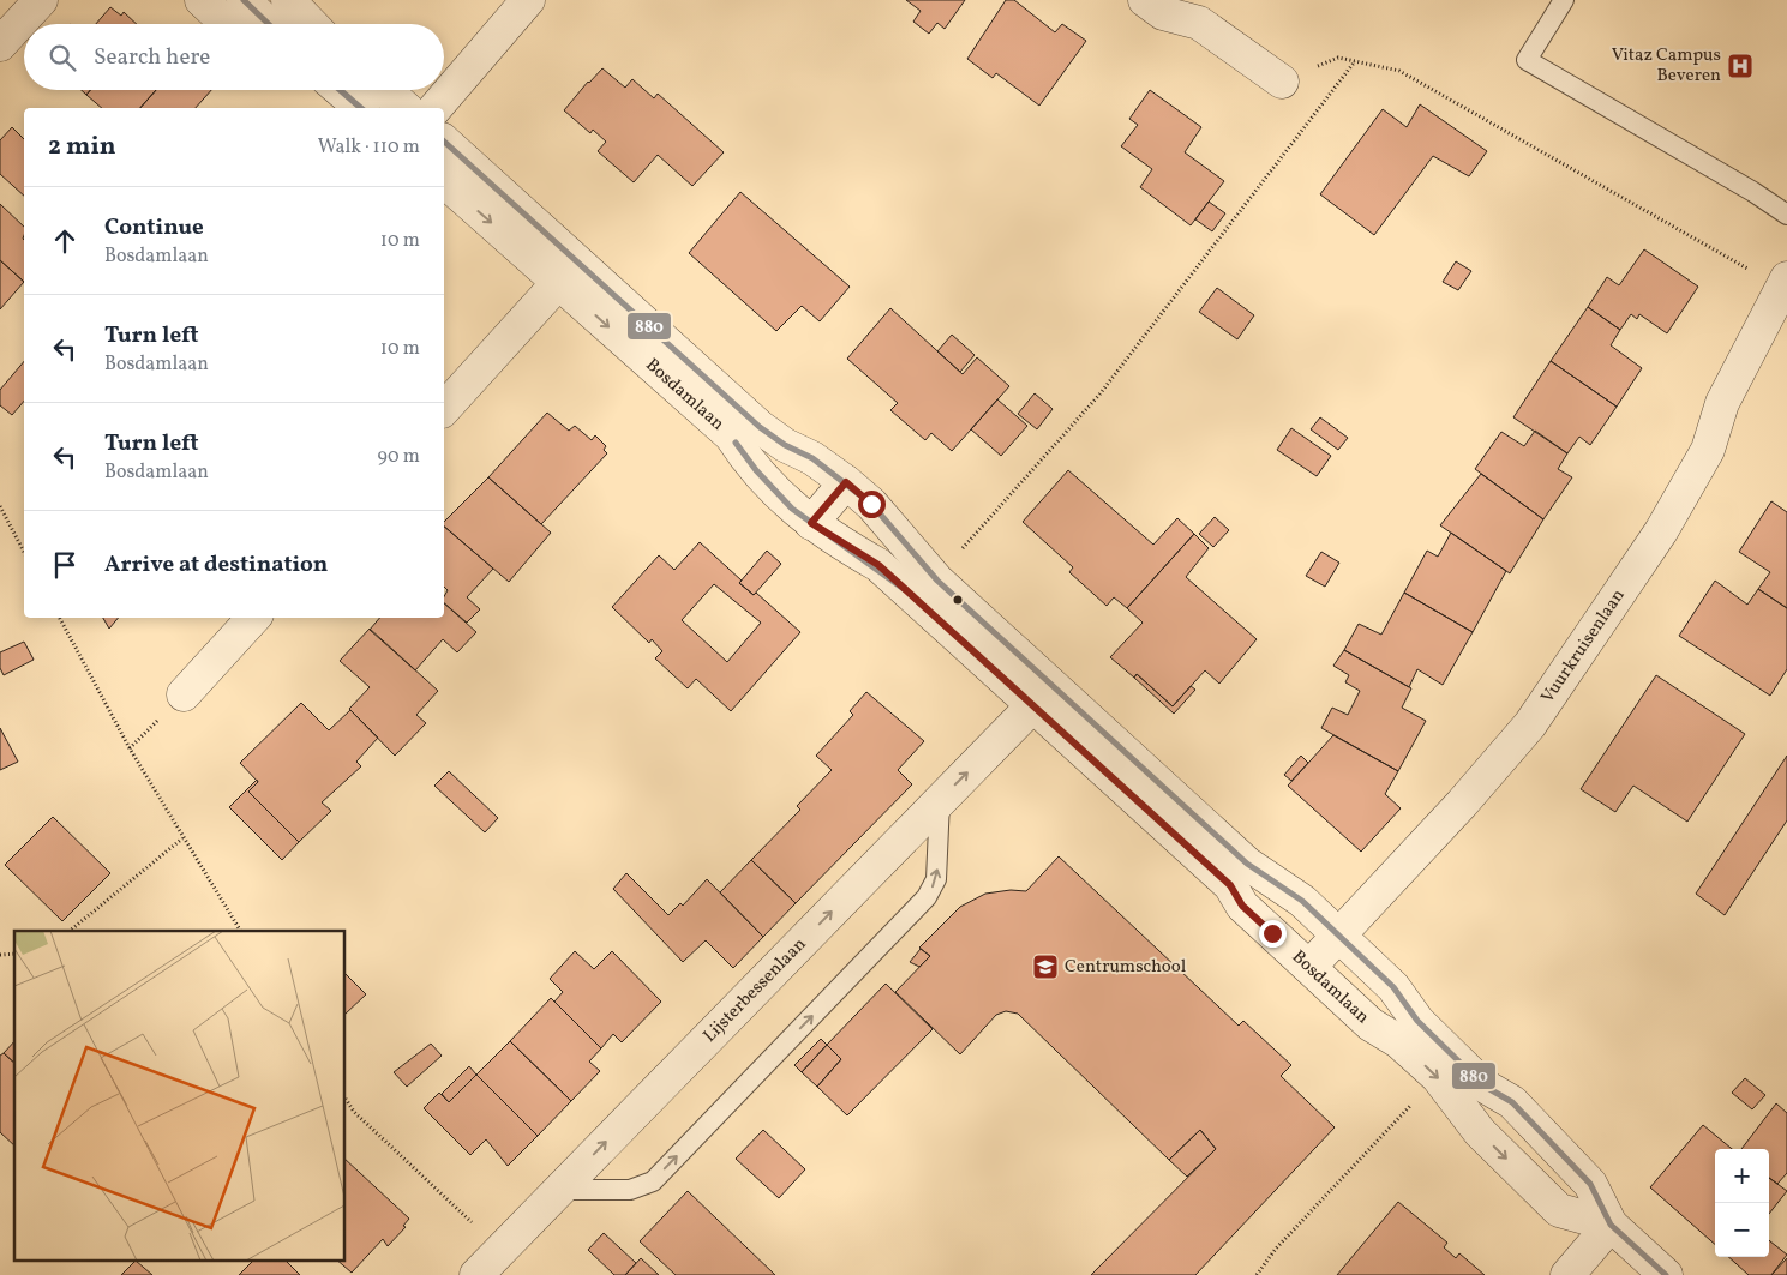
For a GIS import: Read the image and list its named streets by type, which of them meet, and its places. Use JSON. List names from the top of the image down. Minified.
{"streets":{"street":["Bosdamlaan","Vuurkruisenlaan","Lijsterbessenlaan"]},"crossings":[["Bosdamlaan","Vuurkruisenlaan"],["Bosdamlaan","Lijsterbessenlaan"]],"one_way":["Lijsterbessenlaan"],"places":{"hospital":["Vitaz Campus Beveren"],"school or university":["Centrumschool"]},"lines":["transit line 880"],"page":{"search":"Search here","heading":["2 min","Walk · 110 m"],"list":[["Continue","Bosdamlaan","10 m"],["Turn left","Bosdamlaan","10 m"],["Turn left","Bosdamlaan","90 m"],"Arrive at destination"],"map_buttons":["+","−"]}}
